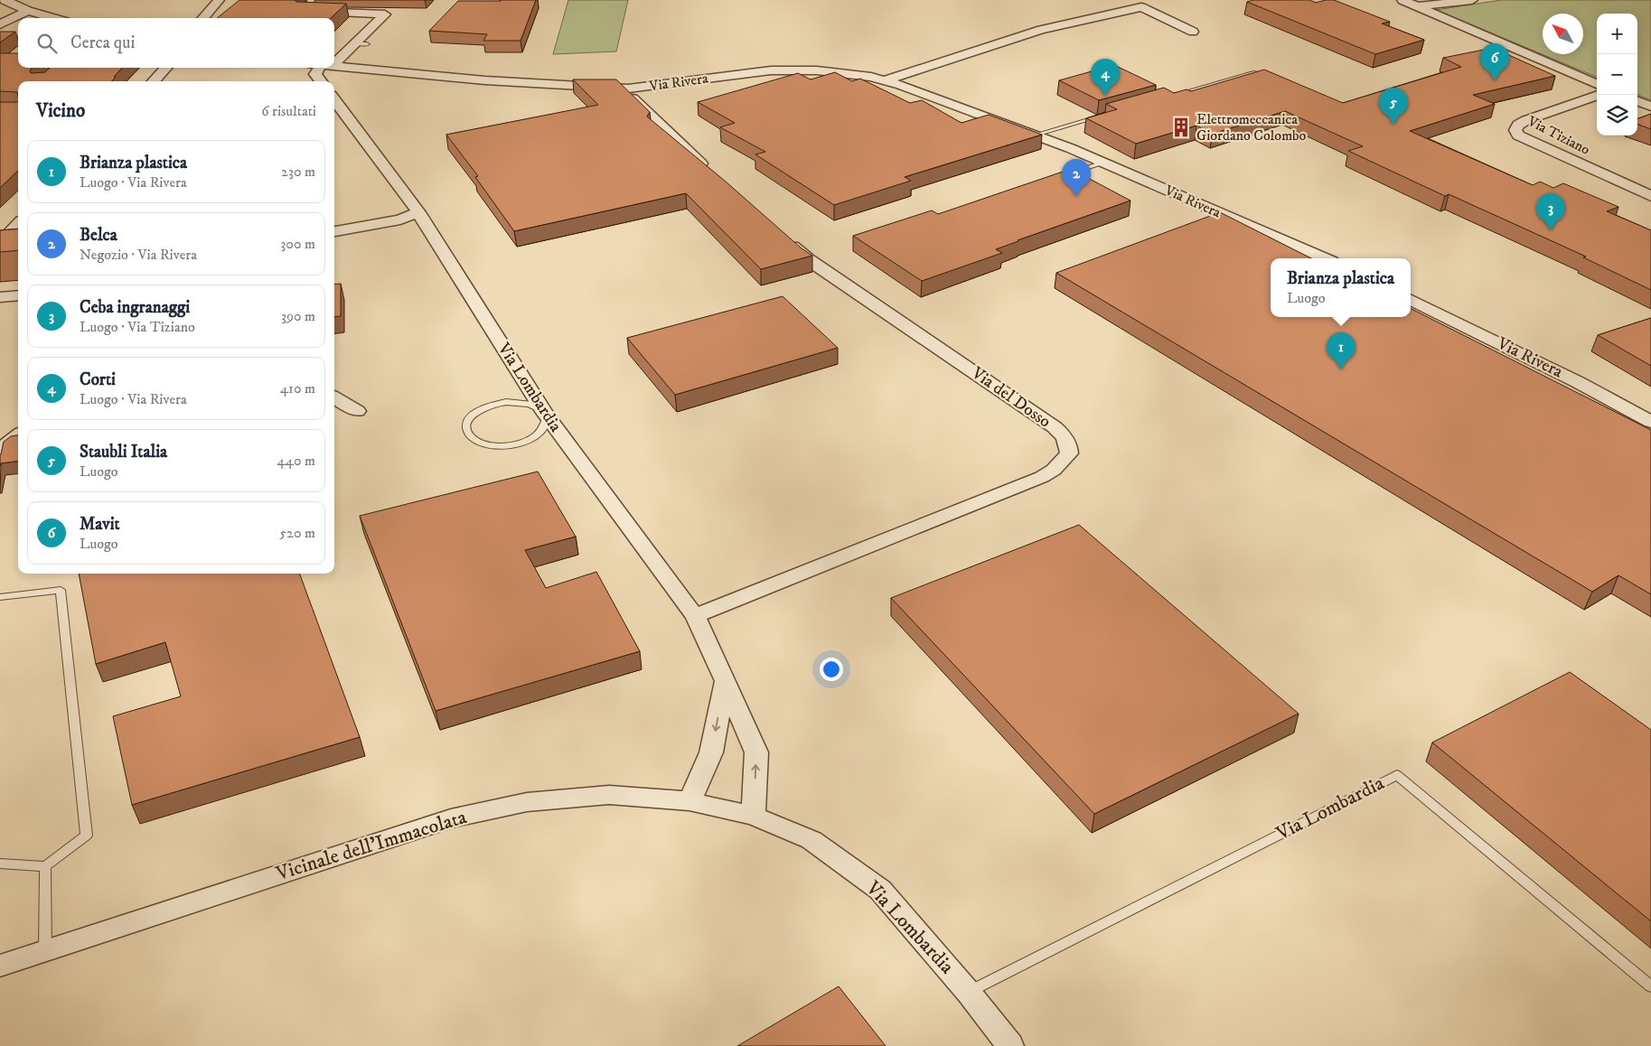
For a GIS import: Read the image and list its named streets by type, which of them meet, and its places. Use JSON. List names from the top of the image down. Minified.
{"streets":{"street":["Via Rivera","Via Tiziano","Via Lombardia","Via del Dosso","Vicinale dell'Immacolata"]},"crossings":[["Via Lombardia","Via del Dosso"],["Via Lombardia","Vicinale dell'Immacolata"]],"places":{"building":["Elettromeccanica Giordano Colombo"]},"north":"top left","page":{"map_buttons":["+","−"],"search":"Cerca qui","pins":["6","4","5","2","3","1"],"heading":["Vicino","6 risultati"],"list":[{"mark":"1","name":"Brianza plastica","note":"Luogo · Via Rivera","value":"230 m"},{"mark":"2","name":"Belca","note":"Negozio · Via Rivera","value":"300 m"},{"mark":"3","name":"Ceba ingranaggi","note":"Luogo · Via Tiziano","value":"390 m"},{"mark":"4","name":"Corti","note":"Luogo · Via Rivera","value":"410 m"},{"mark":"5","name":"Staubli Italia","note":"Luogo","value":"440 m"},{"mark":"6","name":"Mavit","note":"Luogo","value":"520 m"}],"popup":["Brianza plastica","Luogo"]}}
